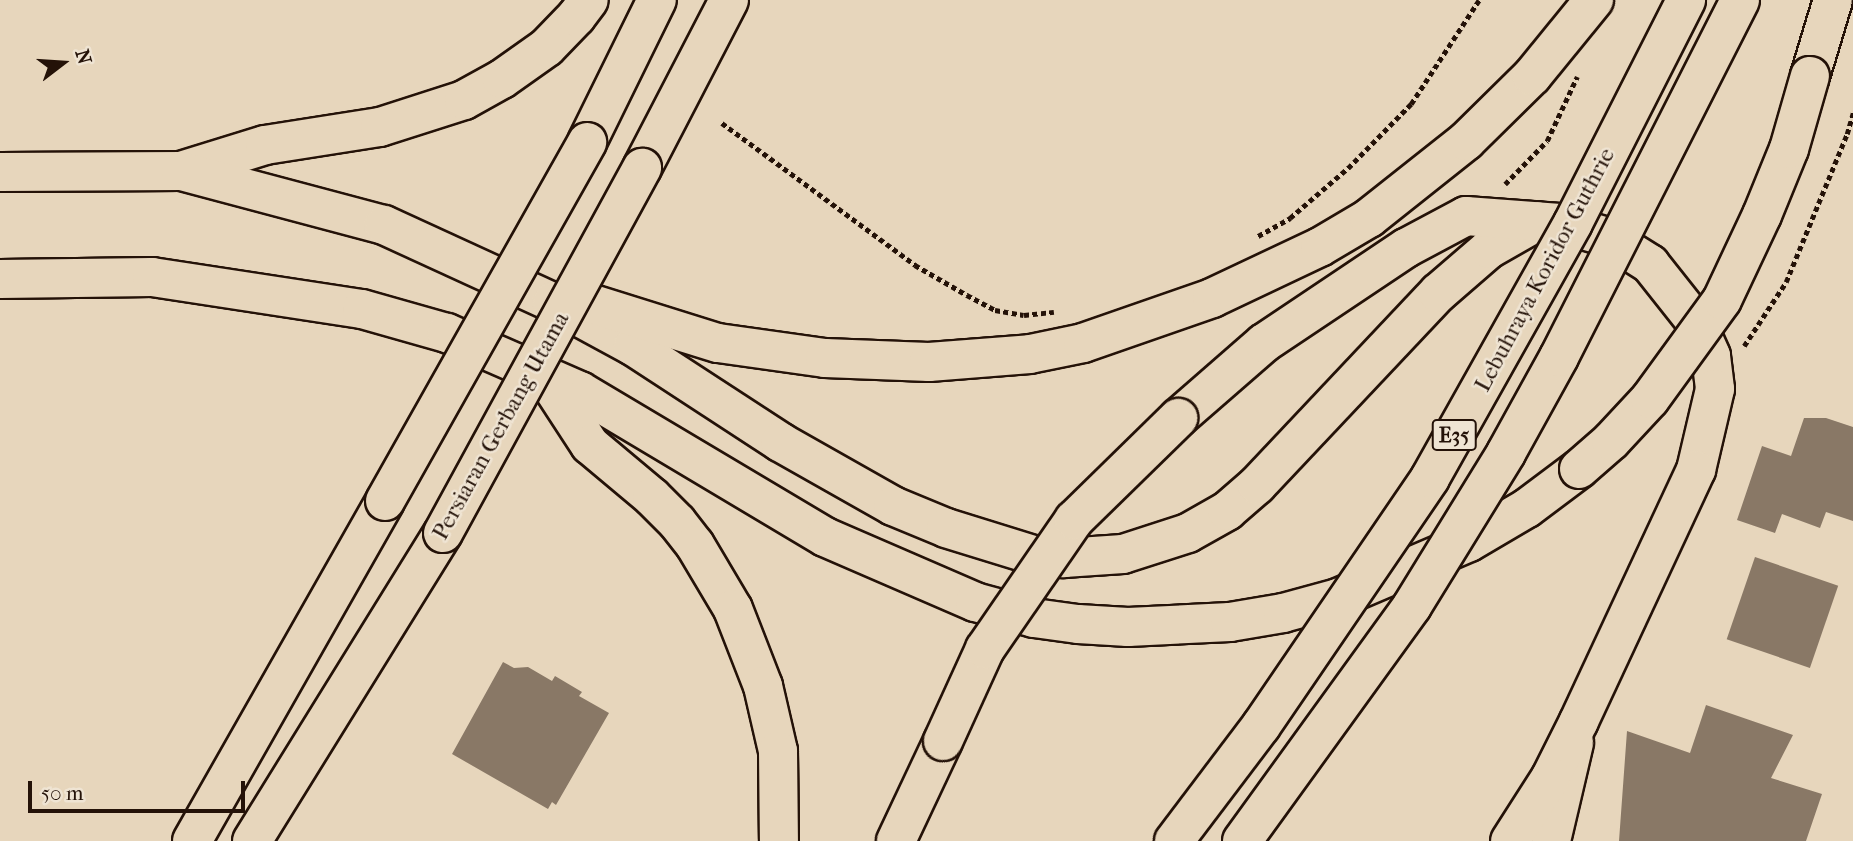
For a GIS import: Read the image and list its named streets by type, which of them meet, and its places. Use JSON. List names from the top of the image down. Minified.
{"streets":{"main road":["Lebuhraya Koridor Guthrie","Persiaran Gerbang Utama","E35"]},"scale_bar":"50 m","north":"right"}
